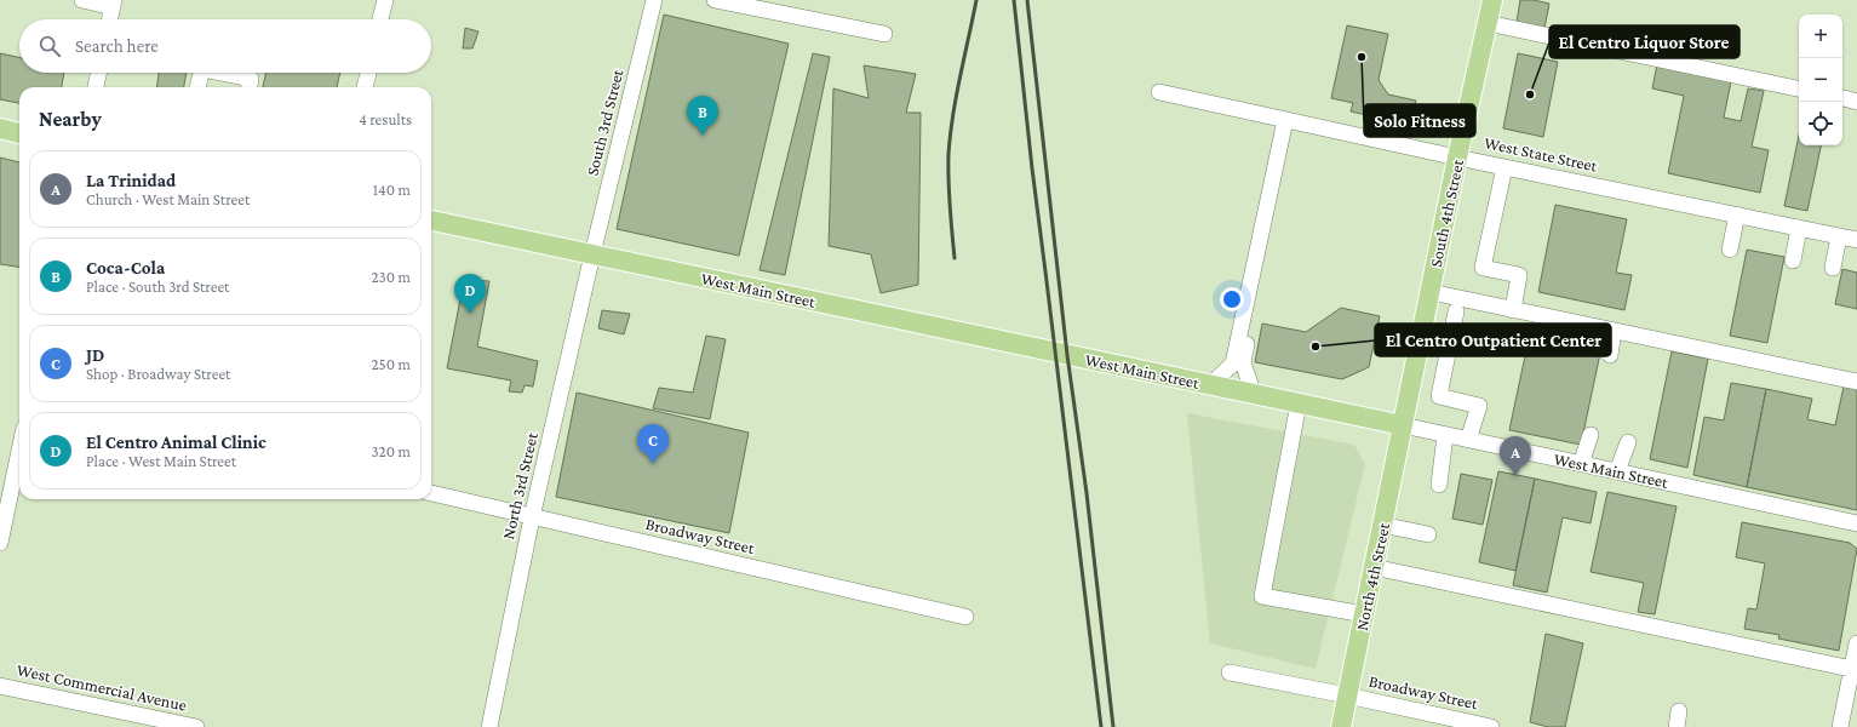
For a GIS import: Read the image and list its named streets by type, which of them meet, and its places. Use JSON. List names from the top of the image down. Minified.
{"streets":{"main road":["South 4th Street","West Main Street","North 4th Street"],"street":["South 3rd Street","West State Street","North 3rd Street","Broadway Street","West Commercial Avenue"]},"crossings":[["South 3rd Street","West Main Street"],["South 3rd Street","North 3rd Street"],["West State Street","South 4th Street"],["South 4th Street","West Main Street"],["South 4th Street","North 4th Street"],["West Main Street","North 3rd Street"],["West Main Street","North 4th Street"],["North 3rd Street","Broadway Street"],["Broadway Street","North 4th Street"]],"places":["Solo Fitness","El Centro Liquor Store","El Centro Outpatient Center"],"page":{"map_buttons":["+","−"],"search":"Search here","heading":["Nearby","4 results"],"pins":["B","D","C","A"],"list":[{"mark":"A","name":"La Trinidad","note":"Church · West Main Street","value":"140 m"},{"mark":"B","name":"Coca-Cola","note":"Place · South 3rd Street","value":"230 m"},{"mark":"C","name":"JD","note":"Shop · Broadway Street","value":"250 m"},{"mark":"D","name":"El Centro Animal Clinic","note":"Place · West Main Street","value":"320 m"}]}}
